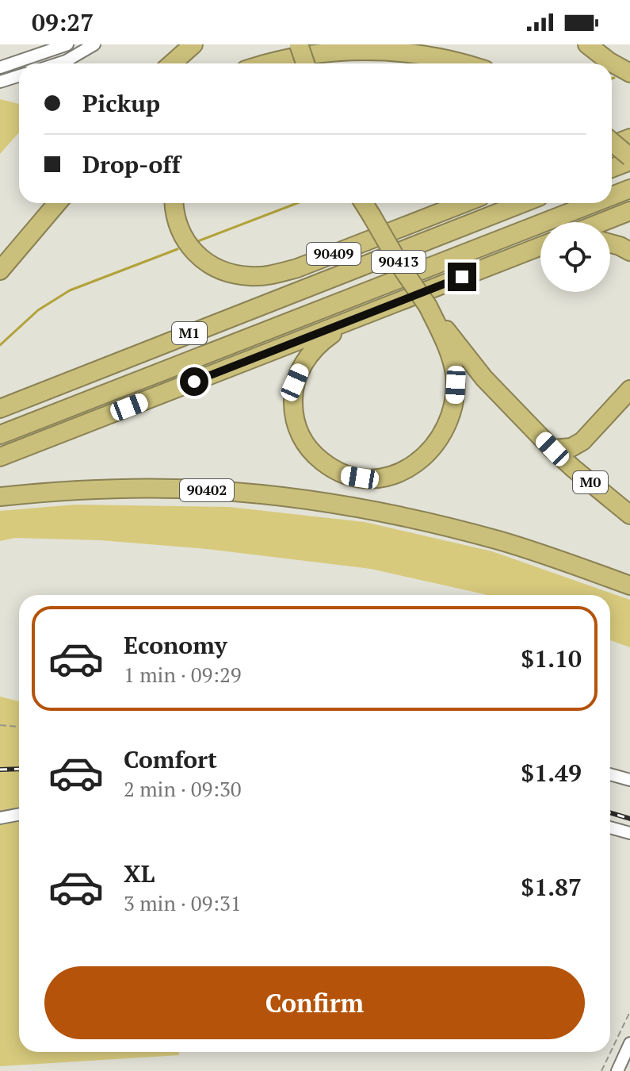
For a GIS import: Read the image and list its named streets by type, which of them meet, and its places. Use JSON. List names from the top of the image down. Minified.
{"streets":{"highway":["90409","90413","M1","M0","90402"]},"crossings":[["90413","M0"]],"page":{"status":"09:27","banner":["Pickup","Drop-off"],"list":[{"name":"Economy","note":"1 min · 09:29","value":"$1.10"},{"name":"Comfort","note":"2 min · 09:30","value":"$1.49"},{"name":"XL","note":"3 min · 09:31","value":"$1.87"}],"buttons":"Confirm"}}
